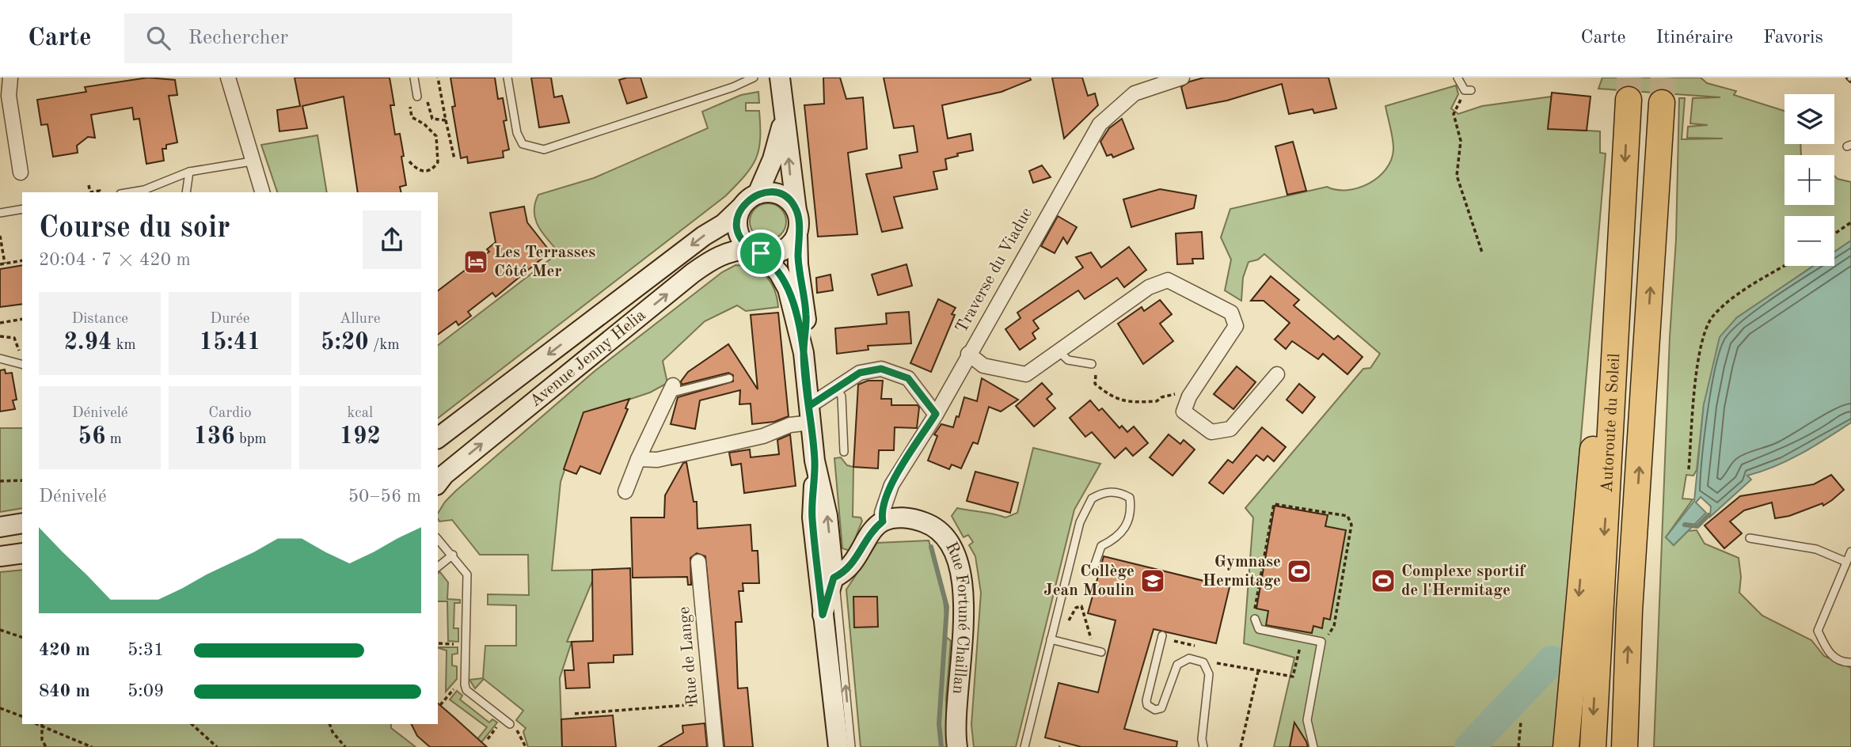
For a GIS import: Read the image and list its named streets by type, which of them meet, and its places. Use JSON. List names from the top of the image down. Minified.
{"streets":{"highway":["Autoroute du Soleil"],"street":["Traverse du Viaduc","Avenue Jenny Helia","Rue Fortuné Chaillan","Rue de Lange"]},"crossings":[["Traverse du Viaduc","Rue Fortuné Chaillan"]],"places":{"hotel":["Les Terrasses Côté Mer"],"sports":["Gymnase Hermitage","Complexe sportif de l'Hermitage"],"school or university":["Collège Jean Moulin"]},"page":{"header":"Carte","search":"Rechercher","nav":["Carte","Itinéraire","Favoris"],"map_buttons":["+","−"],"heading":["Course du soir","20:04 · 7 × 420 m"],"stats":[["Distance","2.94 km"],["Durée","15:41"],["Allure","5:20 /km"],["Dénivelé","56 m"],["Cardio","136 bpm"],["kcal","192"]],"chart":["Dénivelé","50–56 m"],"list":[{"name":"420 m","note":"5:31"},{"name":"840 m","note":"5:09"}]}}
